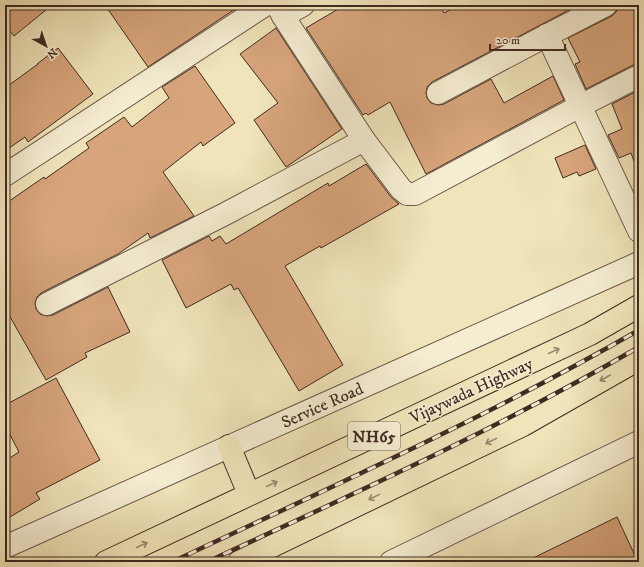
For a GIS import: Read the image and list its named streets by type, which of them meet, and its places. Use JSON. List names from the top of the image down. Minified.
{"streets":{"highway":["Vijaywada Highway","NH65"],"street":["Service Road"]},"scale_bar":"20 m","north":"bottom right"}
